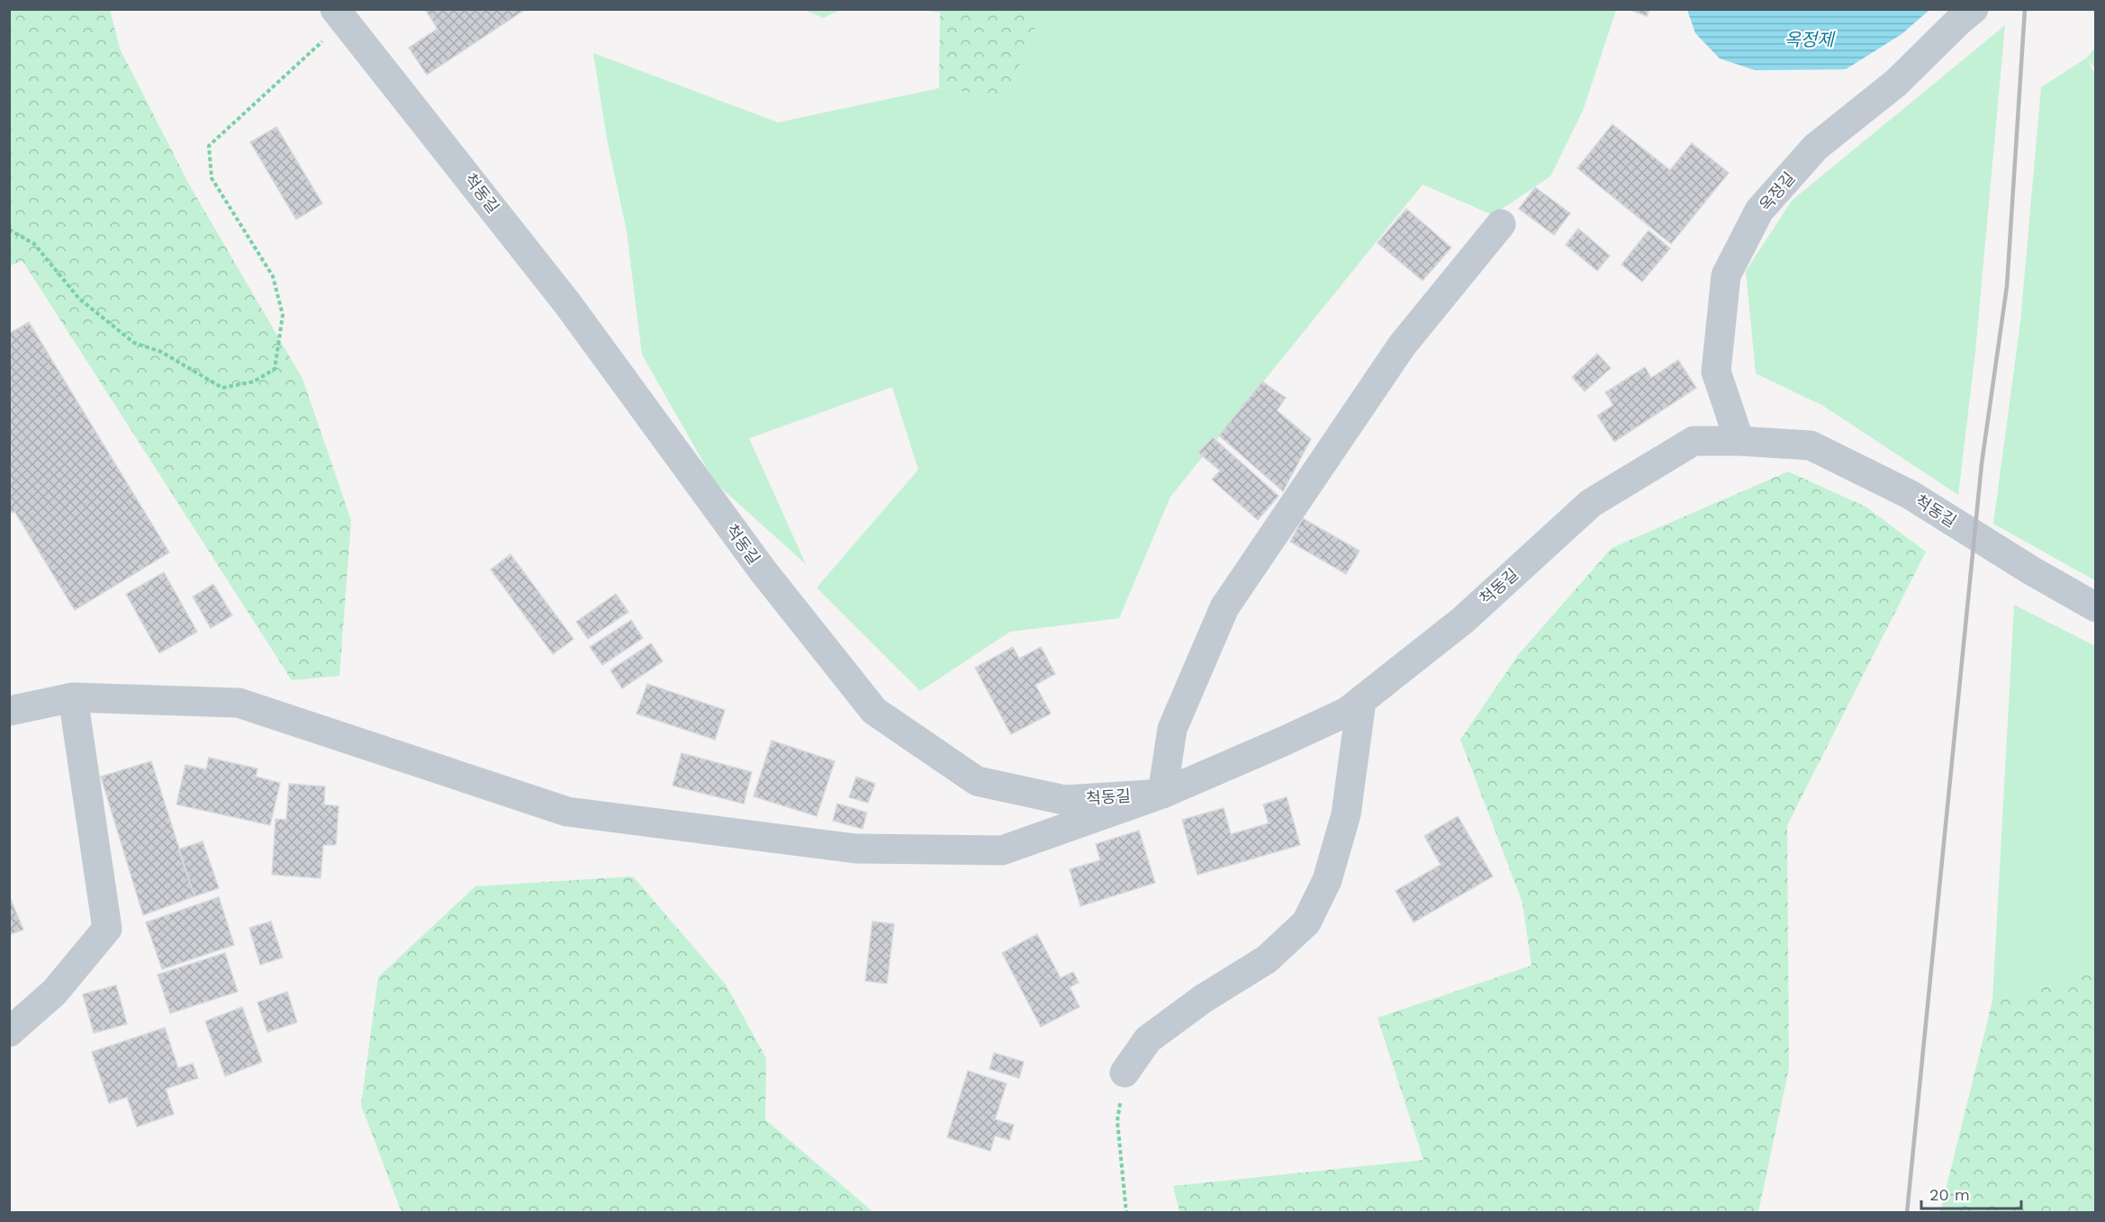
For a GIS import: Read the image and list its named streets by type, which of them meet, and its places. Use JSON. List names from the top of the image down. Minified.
{"streets":{"street":["옥정길","척동길"]},"crossings":[["옥정길","척동길"]],"water":["옥정제"],"scale_bar":"20 m"}
